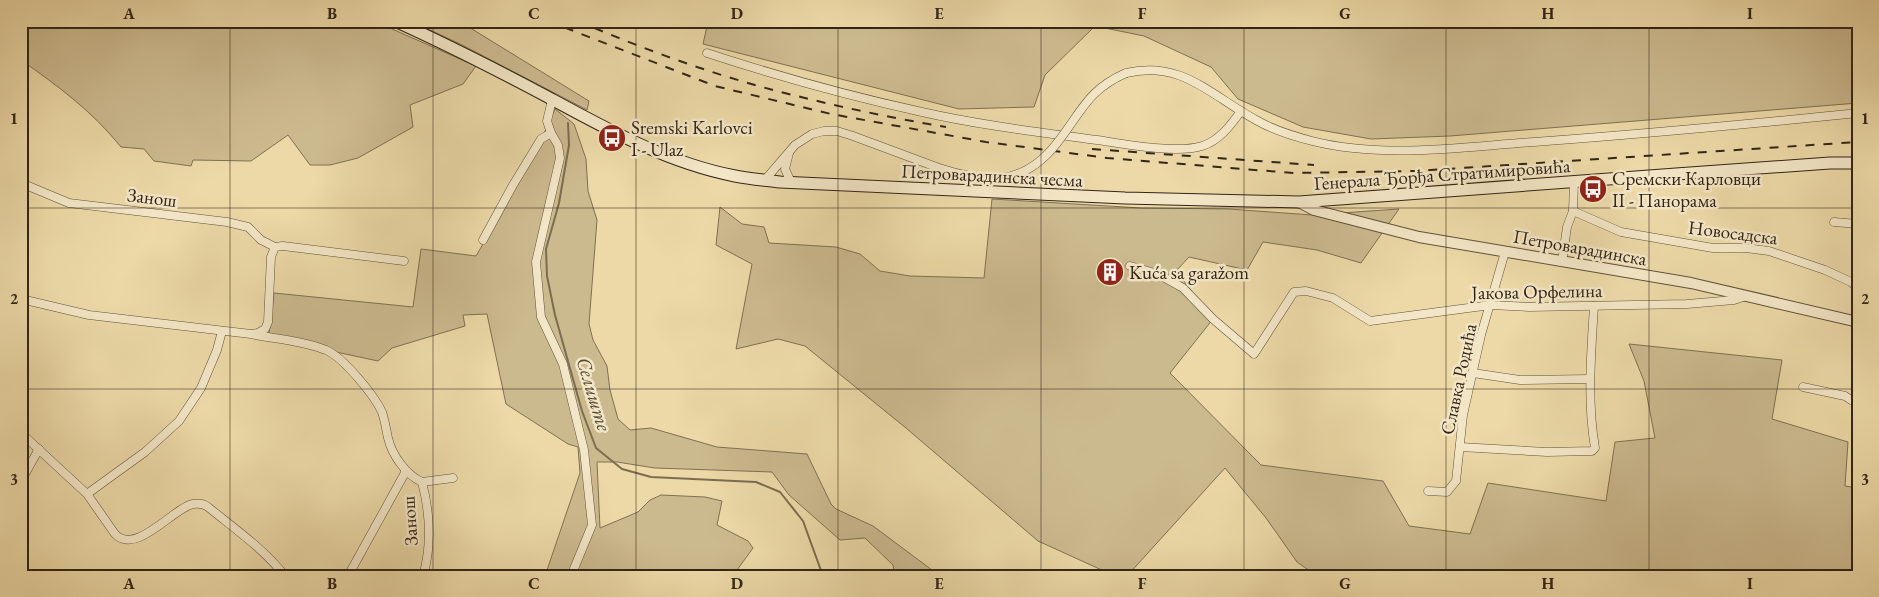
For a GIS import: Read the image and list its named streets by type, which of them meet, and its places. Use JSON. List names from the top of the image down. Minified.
{"streets":{"main road":["Генерала Ђорђа Стратимировића","Петроварадинска чесма"],"street":["Занош","Новосадска","Петроварадинска","Јакова Орфелина","Славка Родића"]},"crossings":[["Генерала Ђорђа Стратимировића","Петроварадинска чесма"],["Генерала Ђорђа Стратимировића","Петроварадинска"],["Петроварадинска чесма","Петроварадинска"],["Петроварадинска","Јакова Орфелина"],["Петроварадинска","Славка Родића"],["Јакова Орфелина","Славка Родића"]],"water":["Селиште"],"places":{"bus stop":["Sremski Karlovci I - Ulaz","Сремски Карловци II - Панорама"],"building":["Kuća sa garažom"]},"grid":{"columns":["A","B","C","D","E","F","G","H","I"],"rows":["1","2","3"]}}
